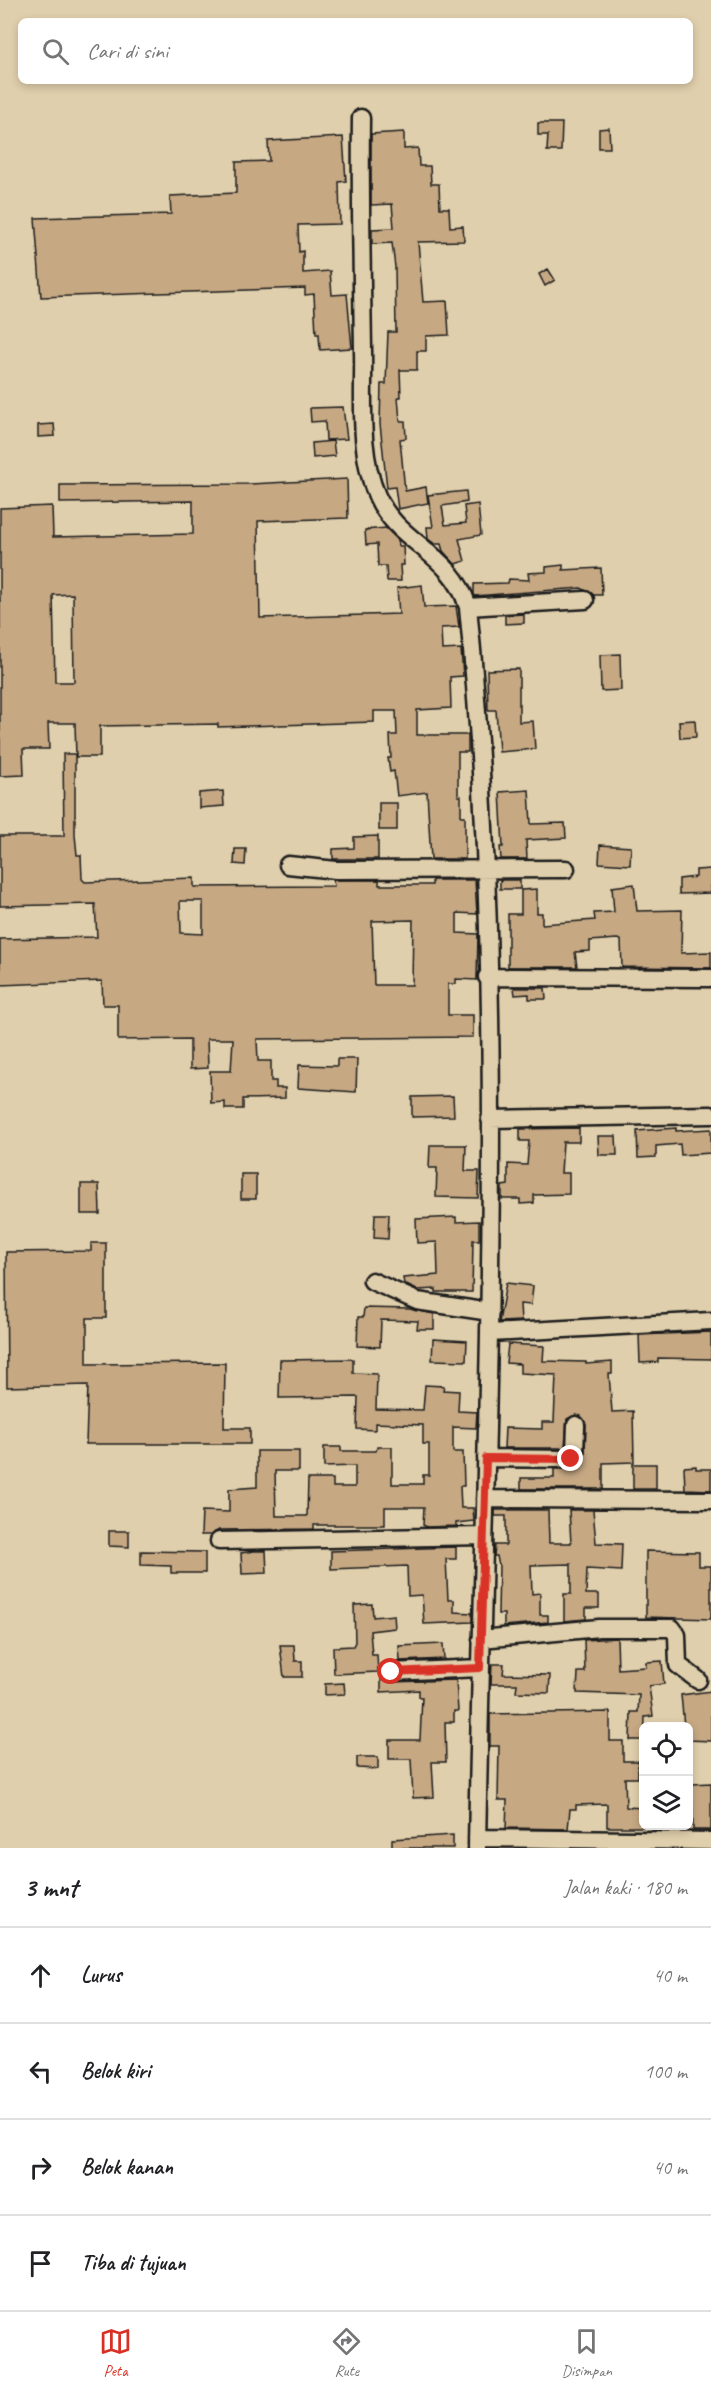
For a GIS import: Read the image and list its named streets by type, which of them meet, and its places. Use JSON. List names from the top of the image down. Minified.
{"page":{"search":"Cari di sini","heading":["3 mnt","Jalan kaki · 180 m"],"list":[["Lurus","40 m"],["Belok kiri","100 m"],["Belok kanan","40 m"],"Tiba di tujuan"],"nav":["Peta","Rute","Disimpan"]}}
